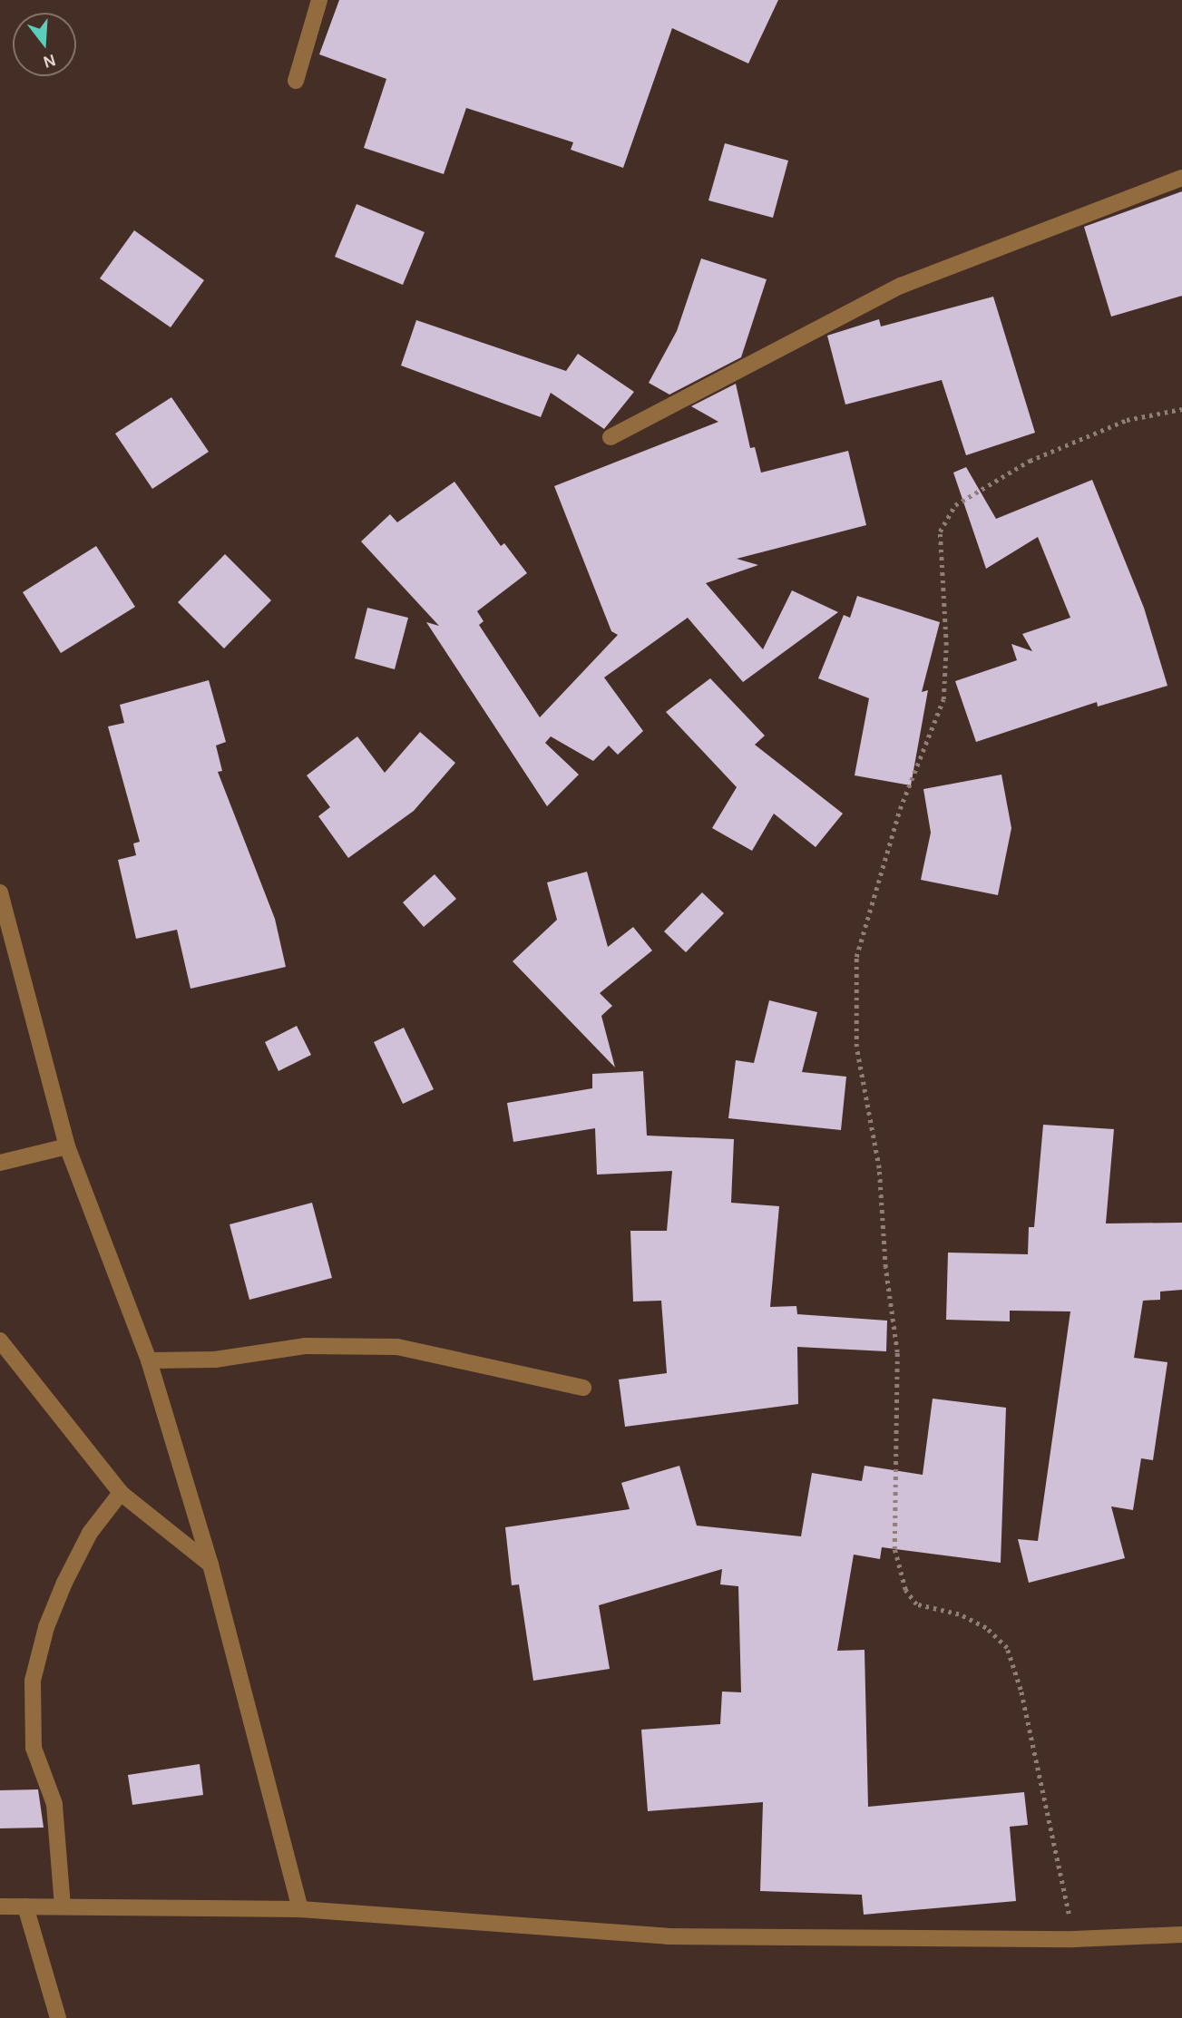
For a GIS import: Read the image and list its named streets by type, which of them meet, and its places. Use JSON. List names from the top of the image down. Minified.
{"north":"bottom"}
